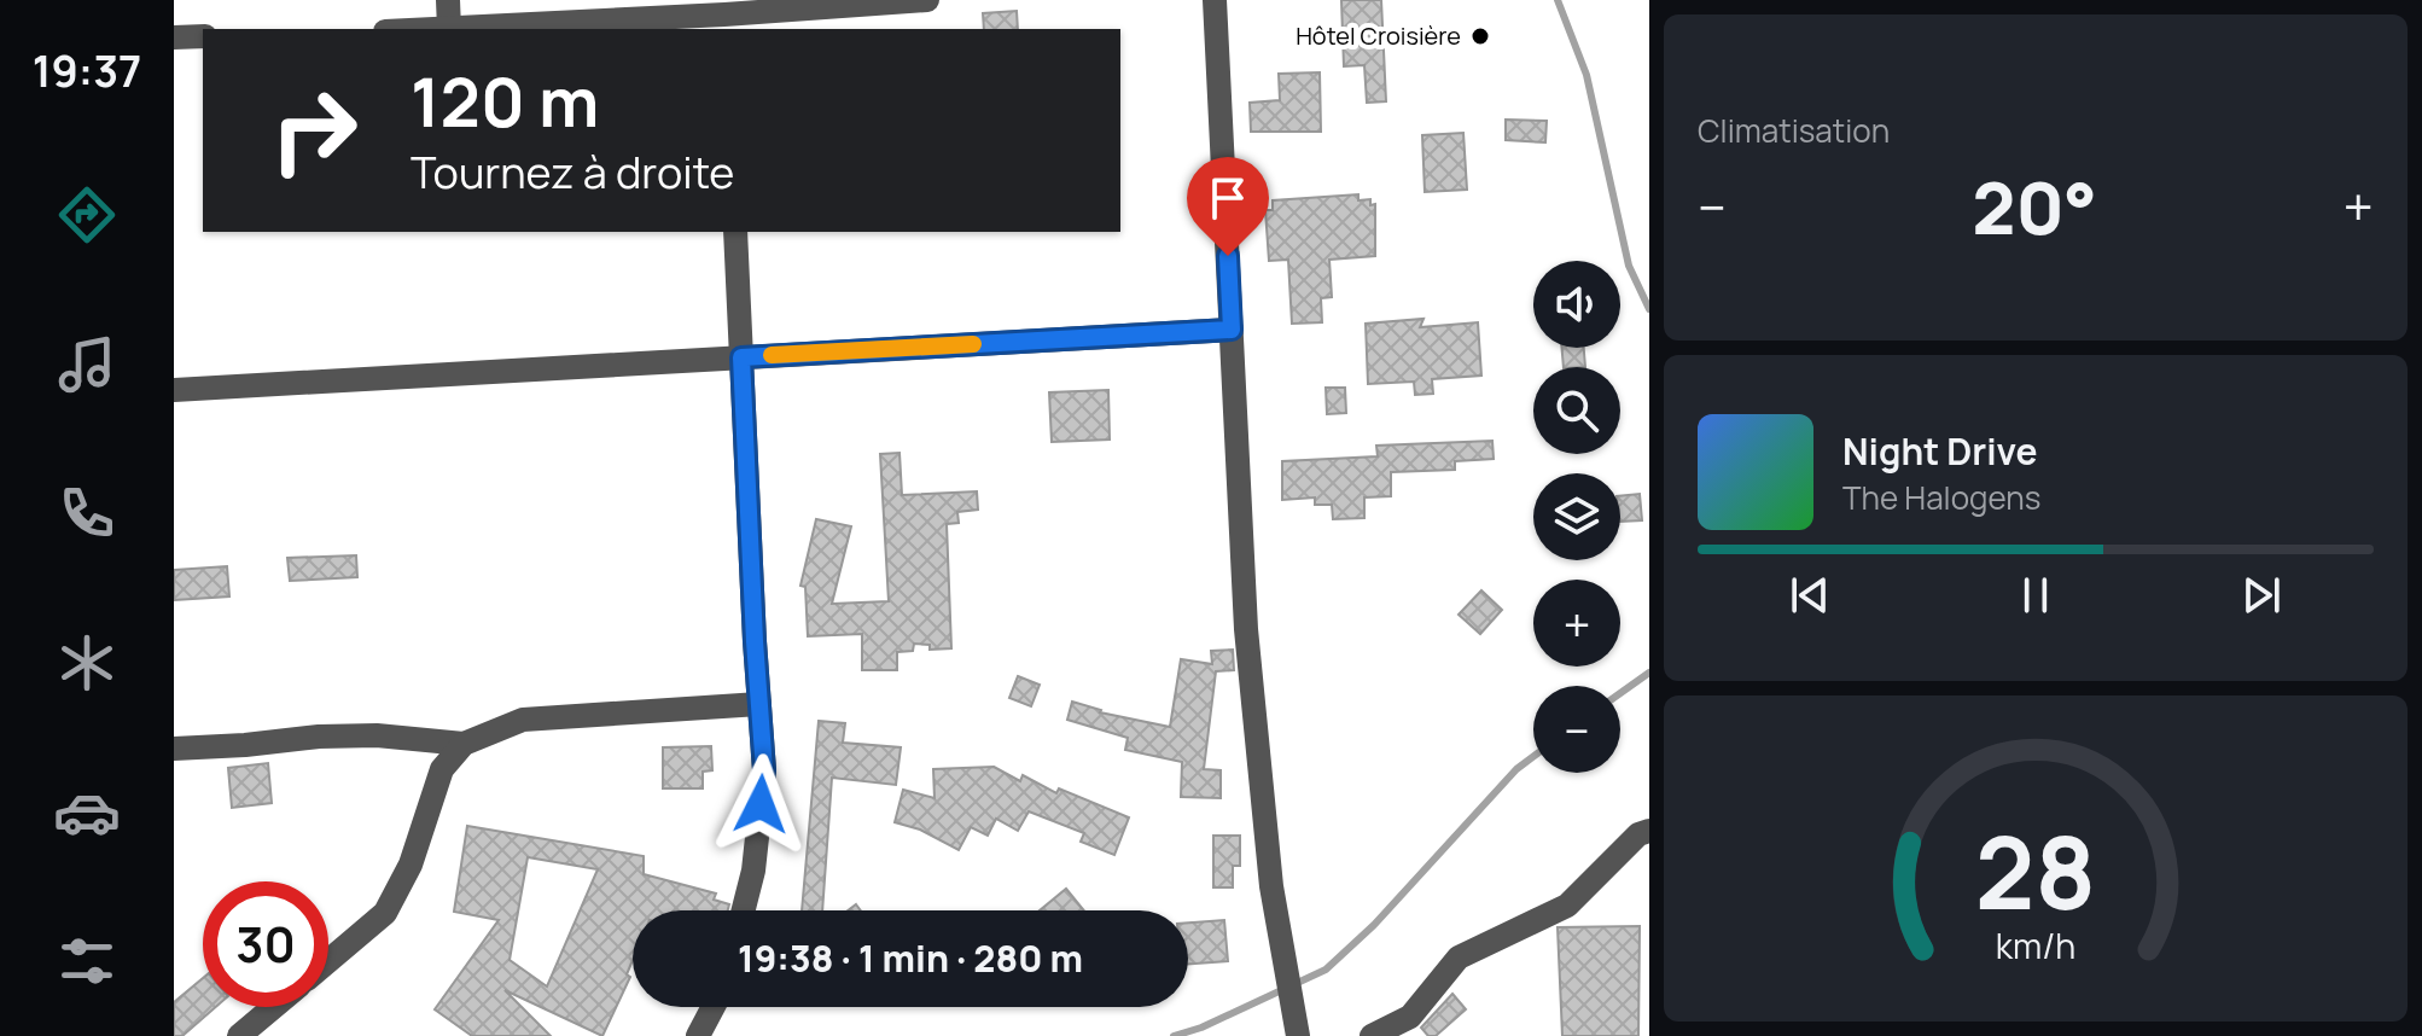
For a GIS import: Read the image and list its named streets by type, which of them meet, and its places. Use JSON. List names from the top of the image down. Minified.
{"places":["Hôtel Croisière"],"page":{"tabs":"19:37","tile":"Climatisation","turn":["120 m","Tournez à droite"],"heat":["−","20°","+"],"map_buttons":["+","−"],"song":["Night Drive","The Halogens"],"limit":"30","trip":"19:38 · 1 min · 280 m","gauge":["28","km/h"]}}
